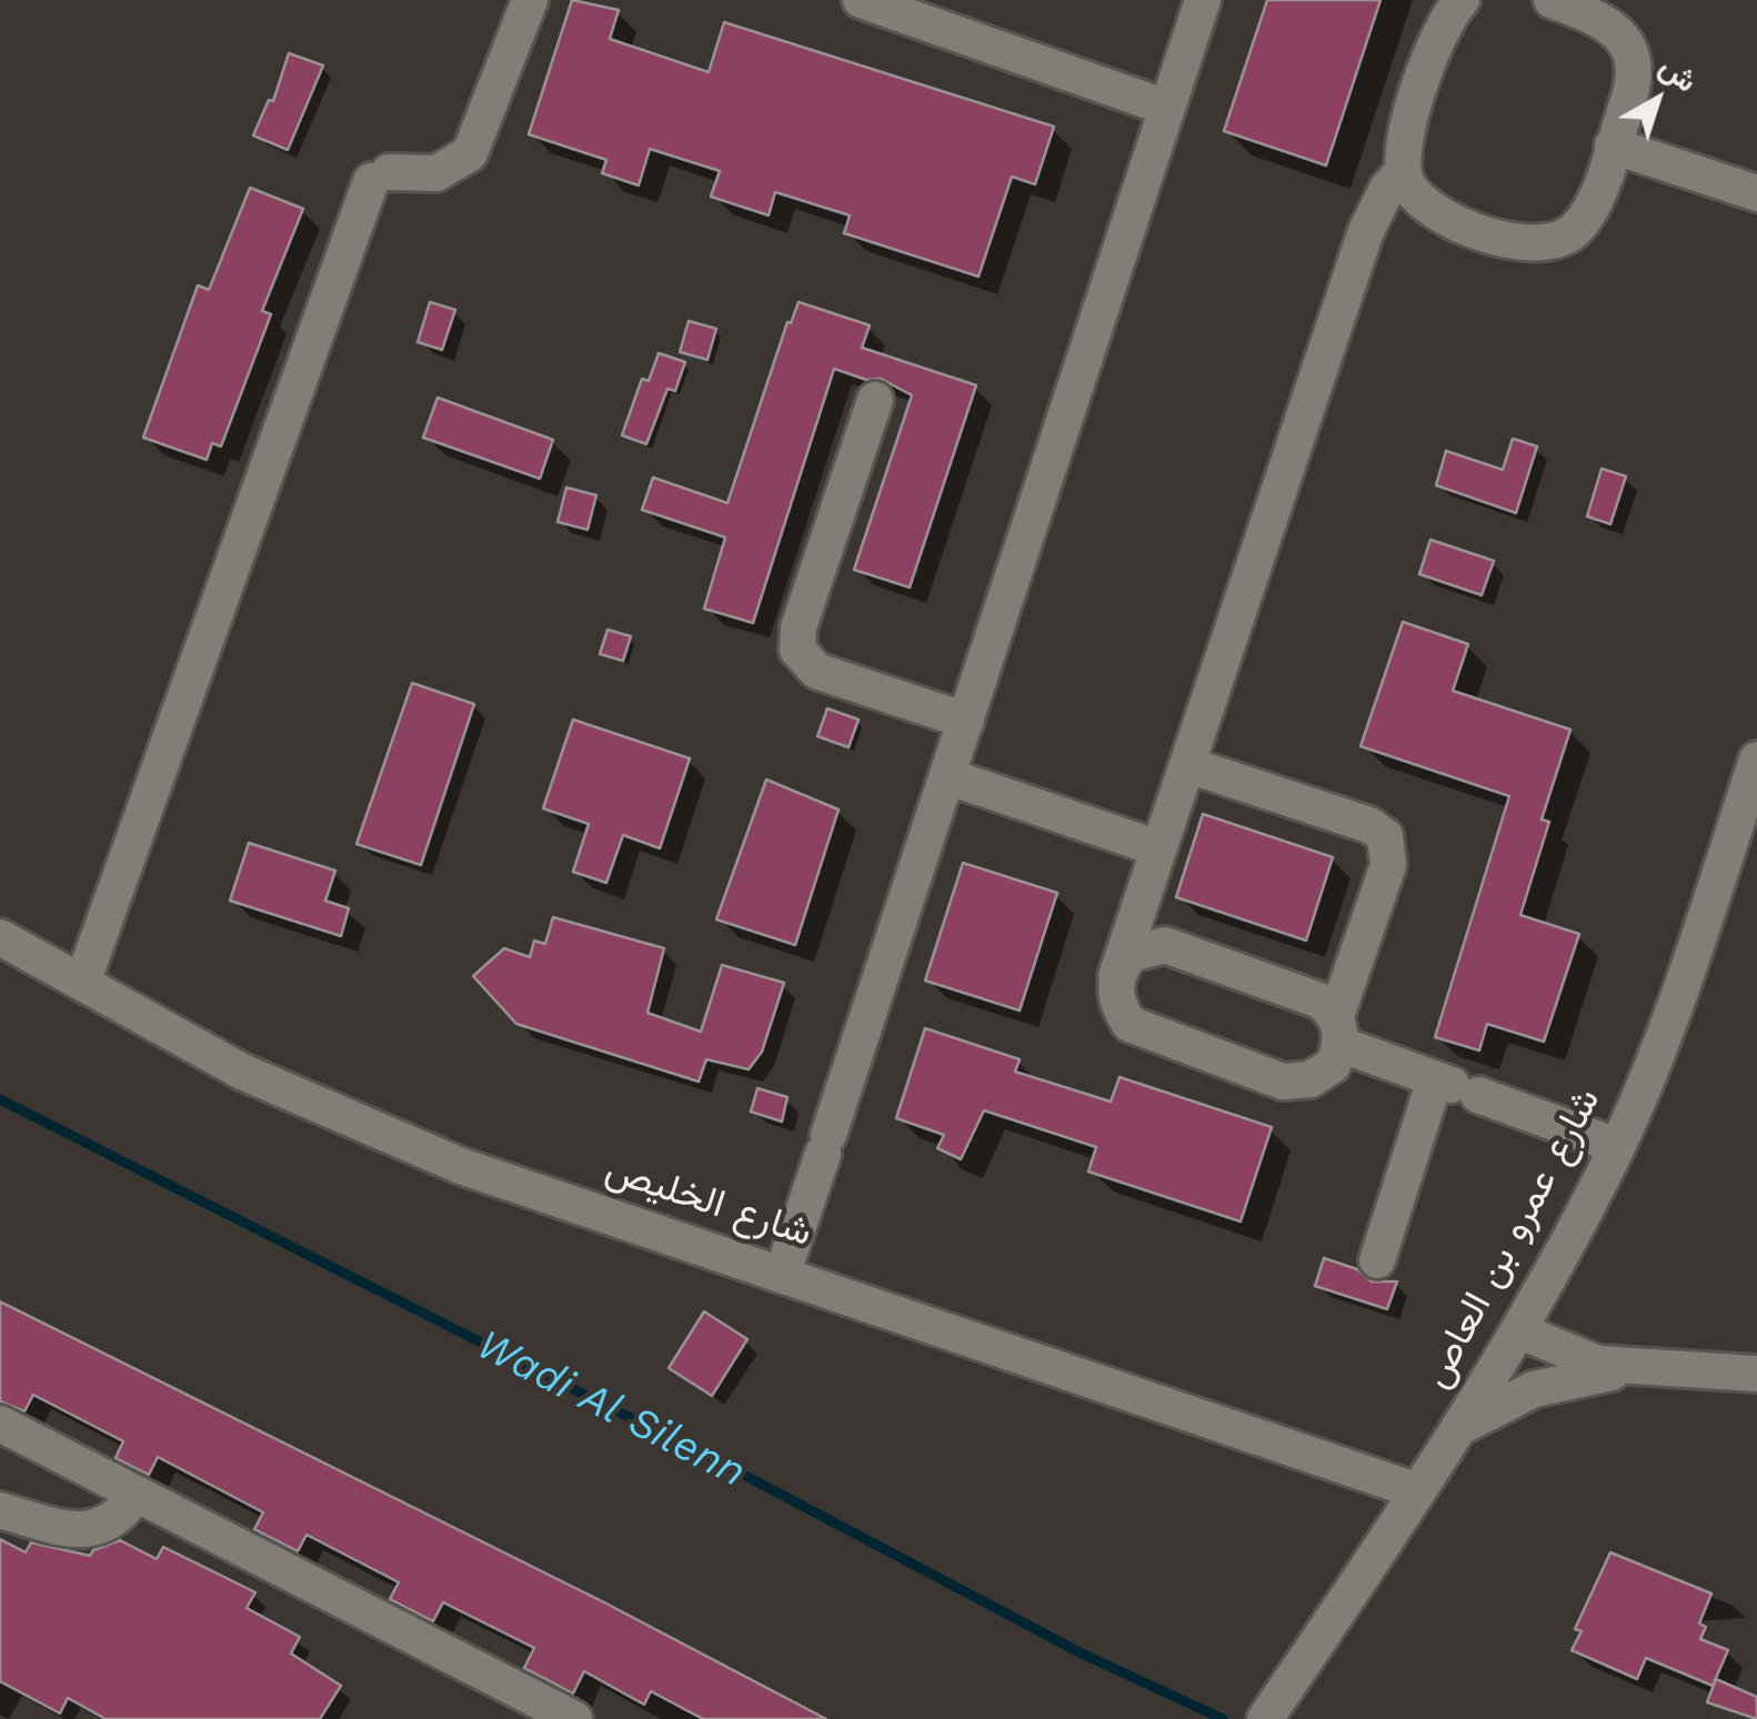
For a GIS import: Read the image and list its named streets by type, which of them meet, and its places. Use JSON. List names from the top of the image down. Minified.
{"streets":{"street":["شارع الخليص","شارع عمرو بن العاص"]},"crossings":[["شارع الخليص","شارع عمرو بن العاص"]],"water":["Wadi Al Silenn"],"north":"top right"}
